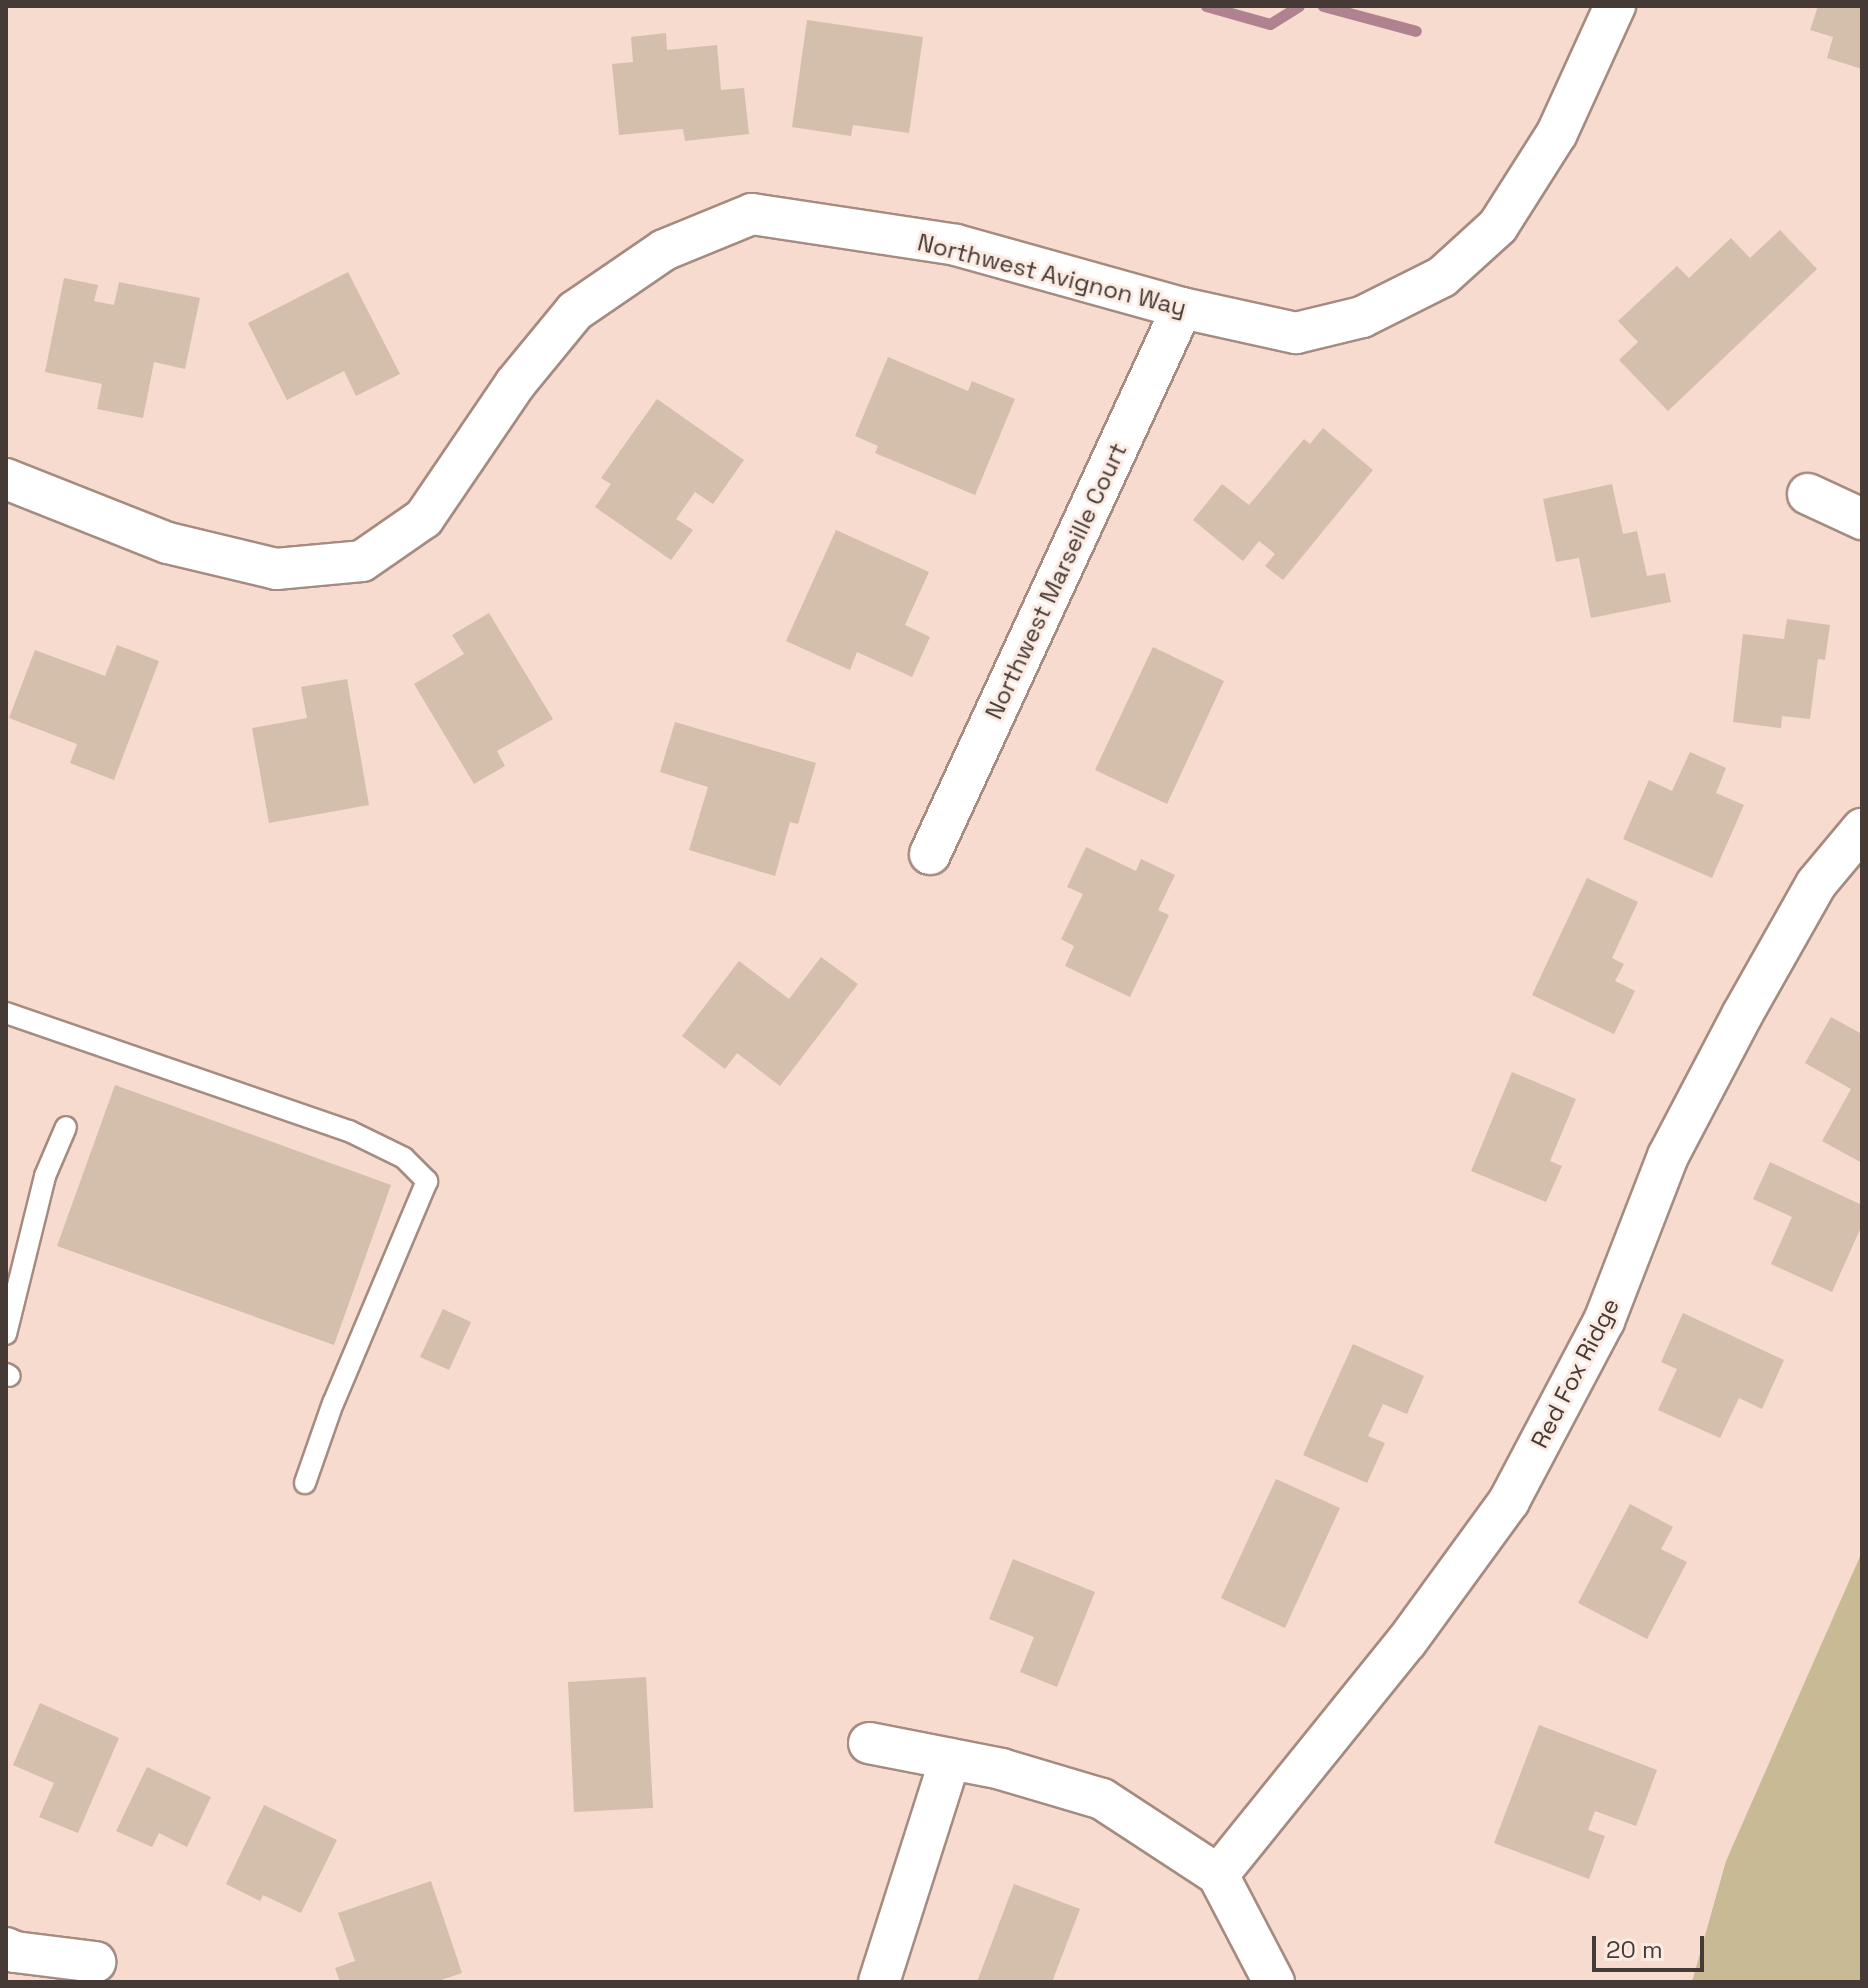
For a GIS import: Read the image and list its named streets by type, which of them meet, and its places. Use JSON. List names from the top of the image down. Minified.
{"streets":{"street":["Northwest Avignon Way","Northwest Marseille Court","Red Fox Ridge"]},"crossings":[["Northwest Avignon Way","Northwest Marseille Court"]],"scale_bar":"20 m"}
